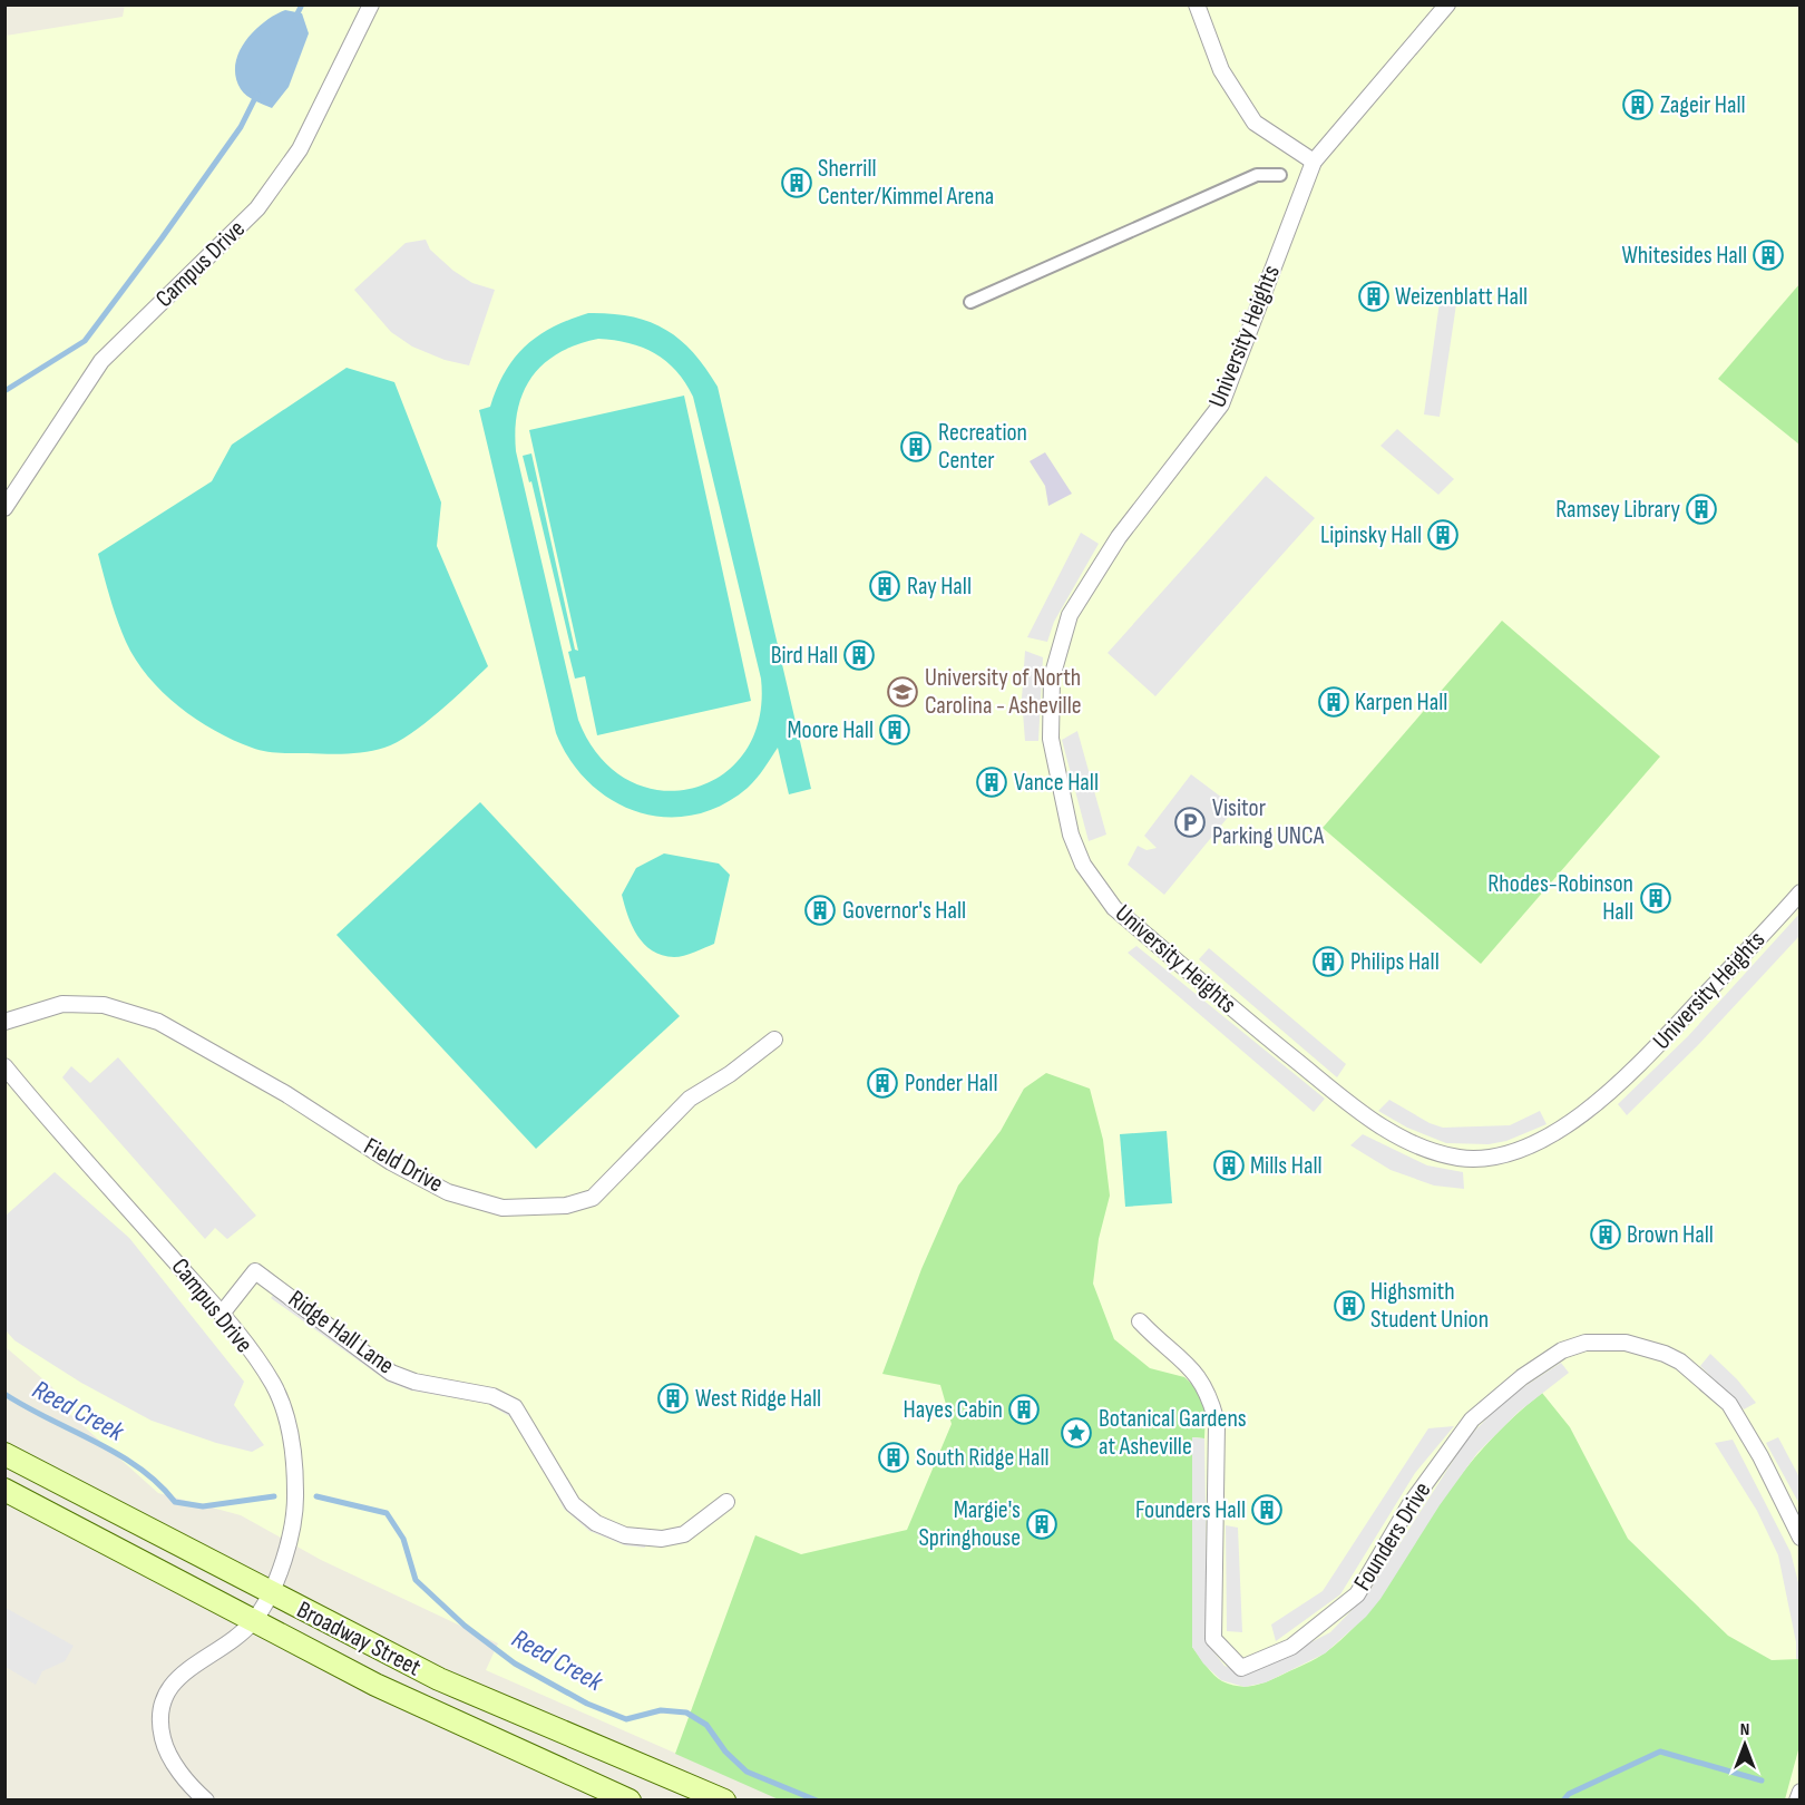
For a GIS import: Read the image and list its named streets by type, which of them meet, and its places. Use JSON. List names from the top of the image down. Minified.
{"streets":{"main road":["Broadway Street"],"street":["Campus Drive","University Heights","Field Drive","Ridge Hall Lane","Founders Drive"]},"crossings":[["Campus Drive","Ridge Hall Lane"],["Campus Drive","Broadway Street"]],"water":["Reed Creek"],"places":{"building":["Zageir Hall","Sherrill Center/Kimmel Arena","Whitesides Hall","Weizenblatt Hall","Recreation Center","Ramsey Library","Lipinsky Hall","Ray Hall","Bird Hall","Karpen Hall","Moore Hall","Vance Hall","Rhodes-Robinson Hall","Governor's Hall","Philips Hall","Ponder Hall","Mills Hall","Brown Hall","Highsmith Student Union","West Ridge Hall","Hayes Cabin","South Ridge Hall","Founders Hall","Margie's Springhouse"],"school or university":["University of North Carolina - Asheville"],"parking":["Visitor Parking UNCA"],"place":["Botanical Gardens at Asheville"]},"north":"top"}
